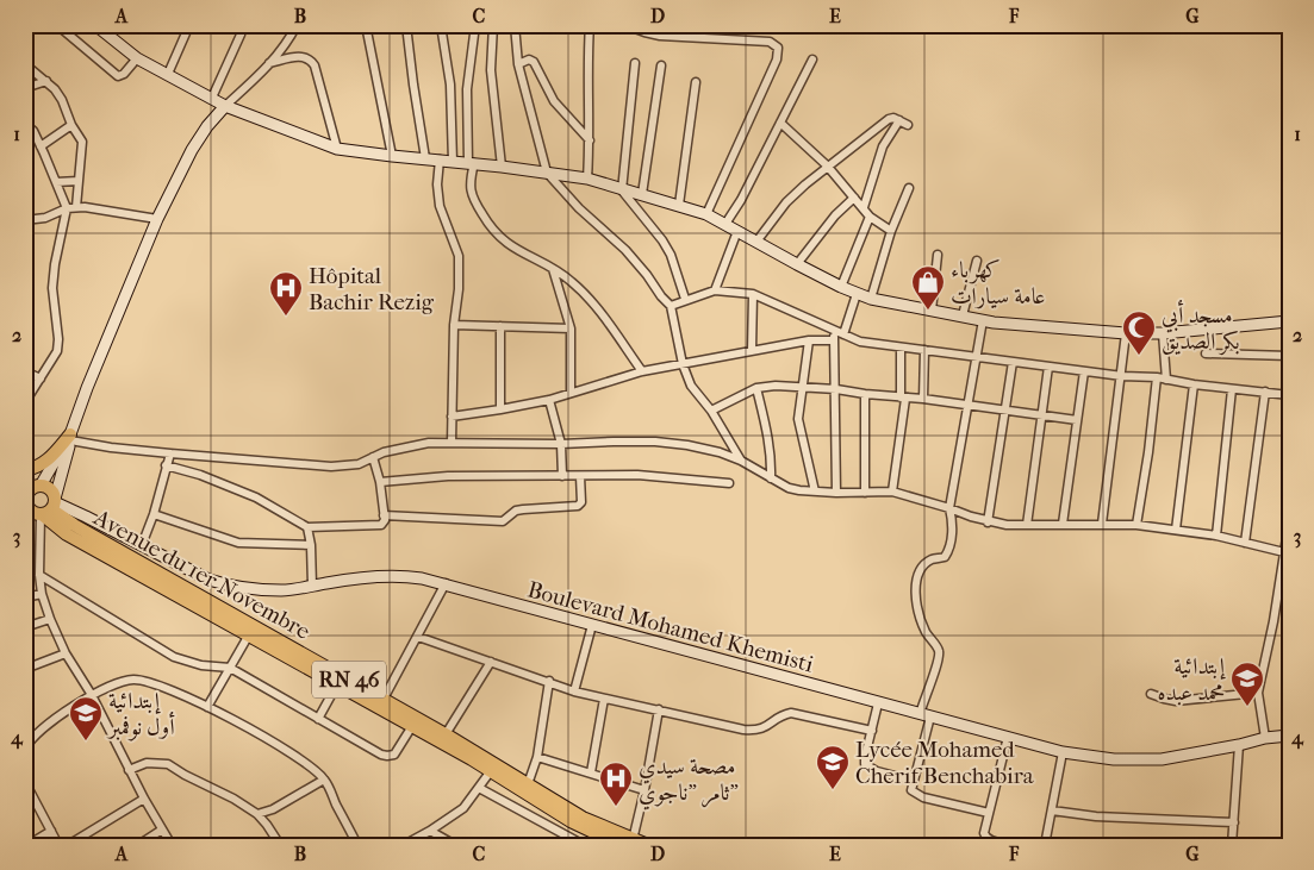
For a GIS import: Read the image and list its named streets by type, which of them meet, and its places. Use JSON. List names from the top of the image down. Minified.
{"streets":{"main road":["Avenue du 1er Novembre","Boulevard Mohamed Khemisti","RN 46"]},"crossings":[["Avenue du 1er Novembre","Boulevard Mohamed Khemisti"]],"places":{"shop":["كهرباء عامة سيارات"],"hospital":["Hôpital Bachir Rezig","مصحة سيدي ثامر \"ناجوي\""],"mosque":["مسجد أبي بكر الصديق"],"school or university":["إبتدائية محمد عبده","إبتدائية أول نوفمبر","Lycée Mohamed Cherif Benchabira"]},"grid":{"columns":["A","B","C","D","E","F","G"],"rows":["1","2","3","4"]}}
